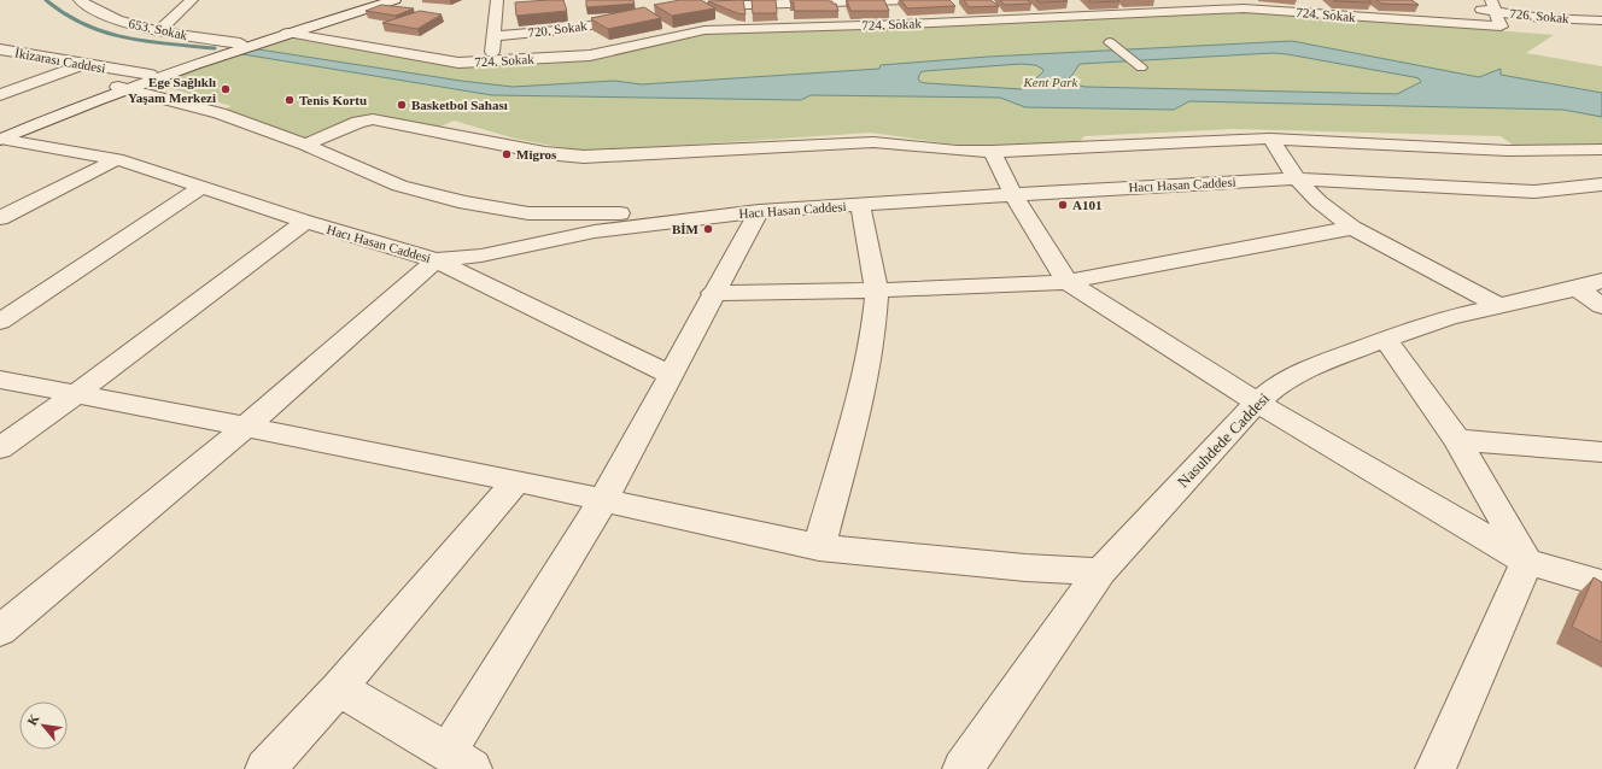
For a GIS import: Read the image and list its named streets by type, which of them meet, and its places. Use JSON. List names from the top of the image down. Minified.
{"streets":{"street":["724. Sokak","726. Sokak","653. Sokak","720. Sokak","İkizarası Caddesi","Hacı Hasan Caddesi","Nasuhdede Caddesi"]},"crossings":[["724. Sokak","726. Sokak"]],"parks":["Kent Park"],"places":["Ege Sağlıklı Yaşam Merkezi","Tenis Kortu","Basketbol Sahası","Migros","A101","BİM"],"north":"top left"}
